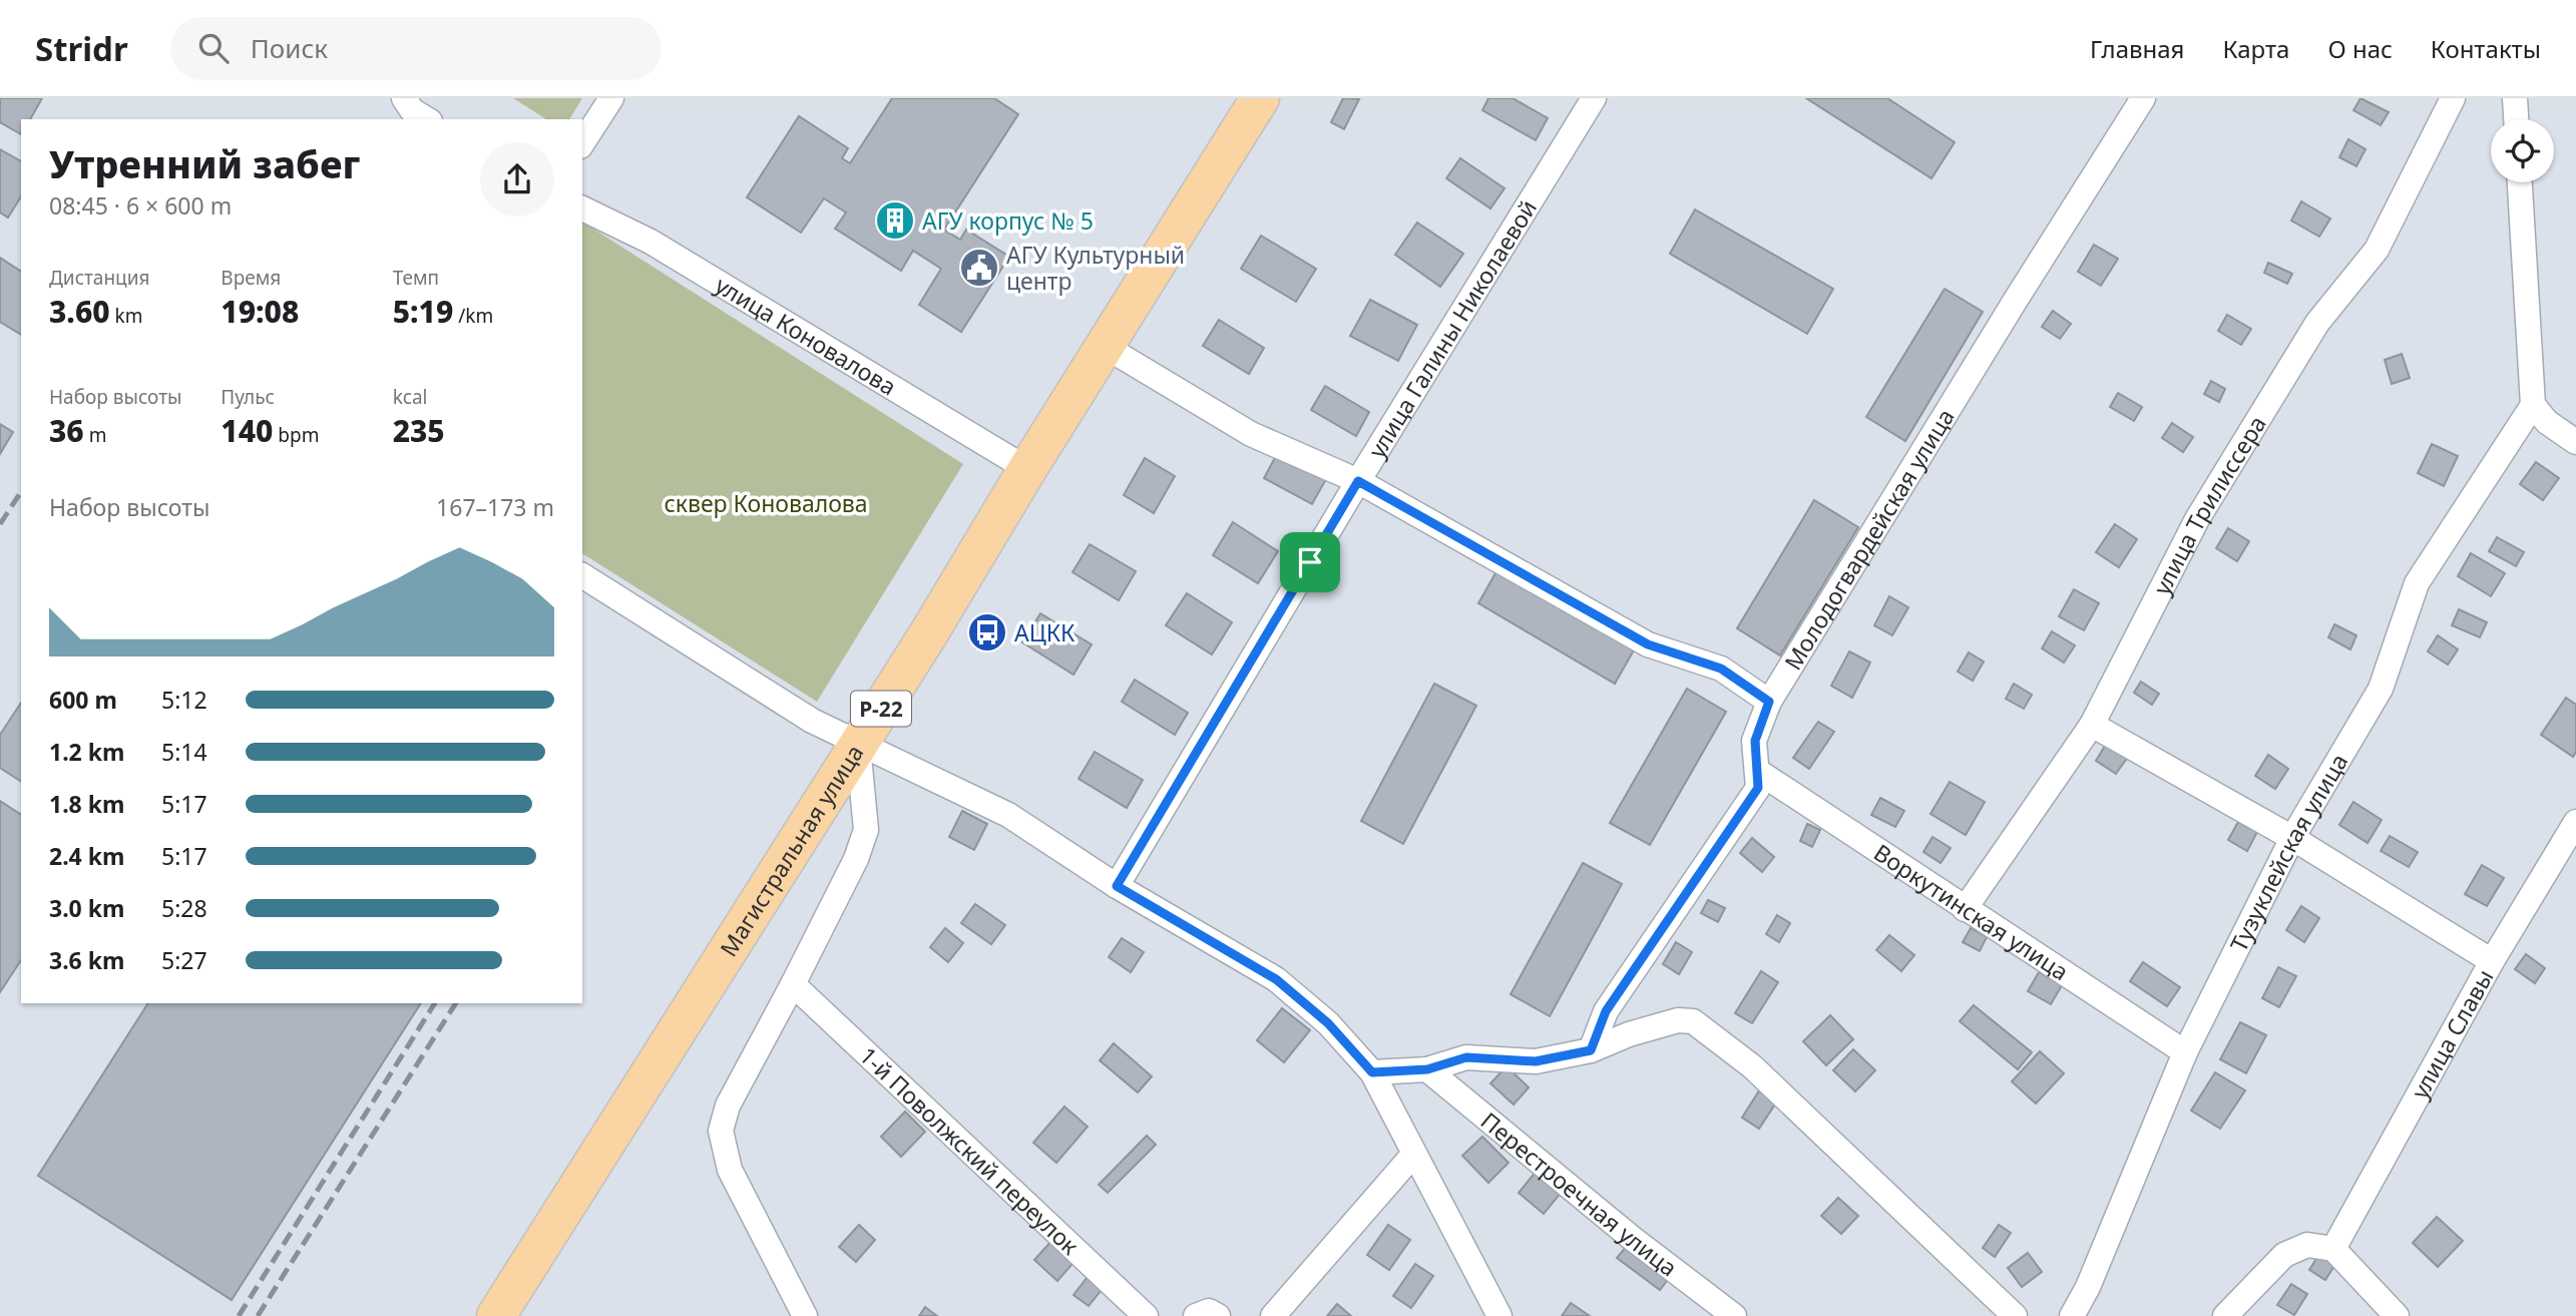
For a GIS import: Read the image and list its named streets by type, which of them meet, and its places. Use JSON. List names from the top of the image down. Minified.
{"streets":{"highway":["Р-22","Магистральная улица"],"street":["улица Галины Николаевой","улица Коновалова","улица Трилиссера","Молодогвардейская улица","Тузуклейская улица","Воркутинская улица","улица Славы","1-й Поволжский переулок","Перестроечная улица"]},"crossings":[["улица Коновалова","Магистральная улица"],["улица Трилиссера","Воркутинская улица"],["Молодогвардейская улица","Воркутинская улица"],["Тузуклейская улица","Воркутинская улица"]],"parks":["сквер Коновалова"],"places":{"building":["АГУ корпус № 5"],"public building":["АГУ Культурный центр"],"bus stop":["АЦКК"]},"page":{"header":"Stridr","search":"Поиск","nav":["Главная","Карта","О нас","Контакты"],"heading":["Утренний забег","08:45 · 6 × 600 m"],"stats":[["Дистанция","3.60 km"],["Время","19:08"],["Темп","5:19 /km"],["Набор высоты","36 m"],["Пульс","140 bpm"],["kcal","235"]],"chart":["Набор высоты","167–173 m"],"list":[{"name":"600 m","note":"5:12"},{"name":"1.2 km","note":"5:14"},{"name":"1.8 km","note":"5:17"},{"name":"2.4 km","note":"5:17"},{"name":"3.0 km","note":"5:28"},{"name":"3.6 km","note":"5:27"}]}}
